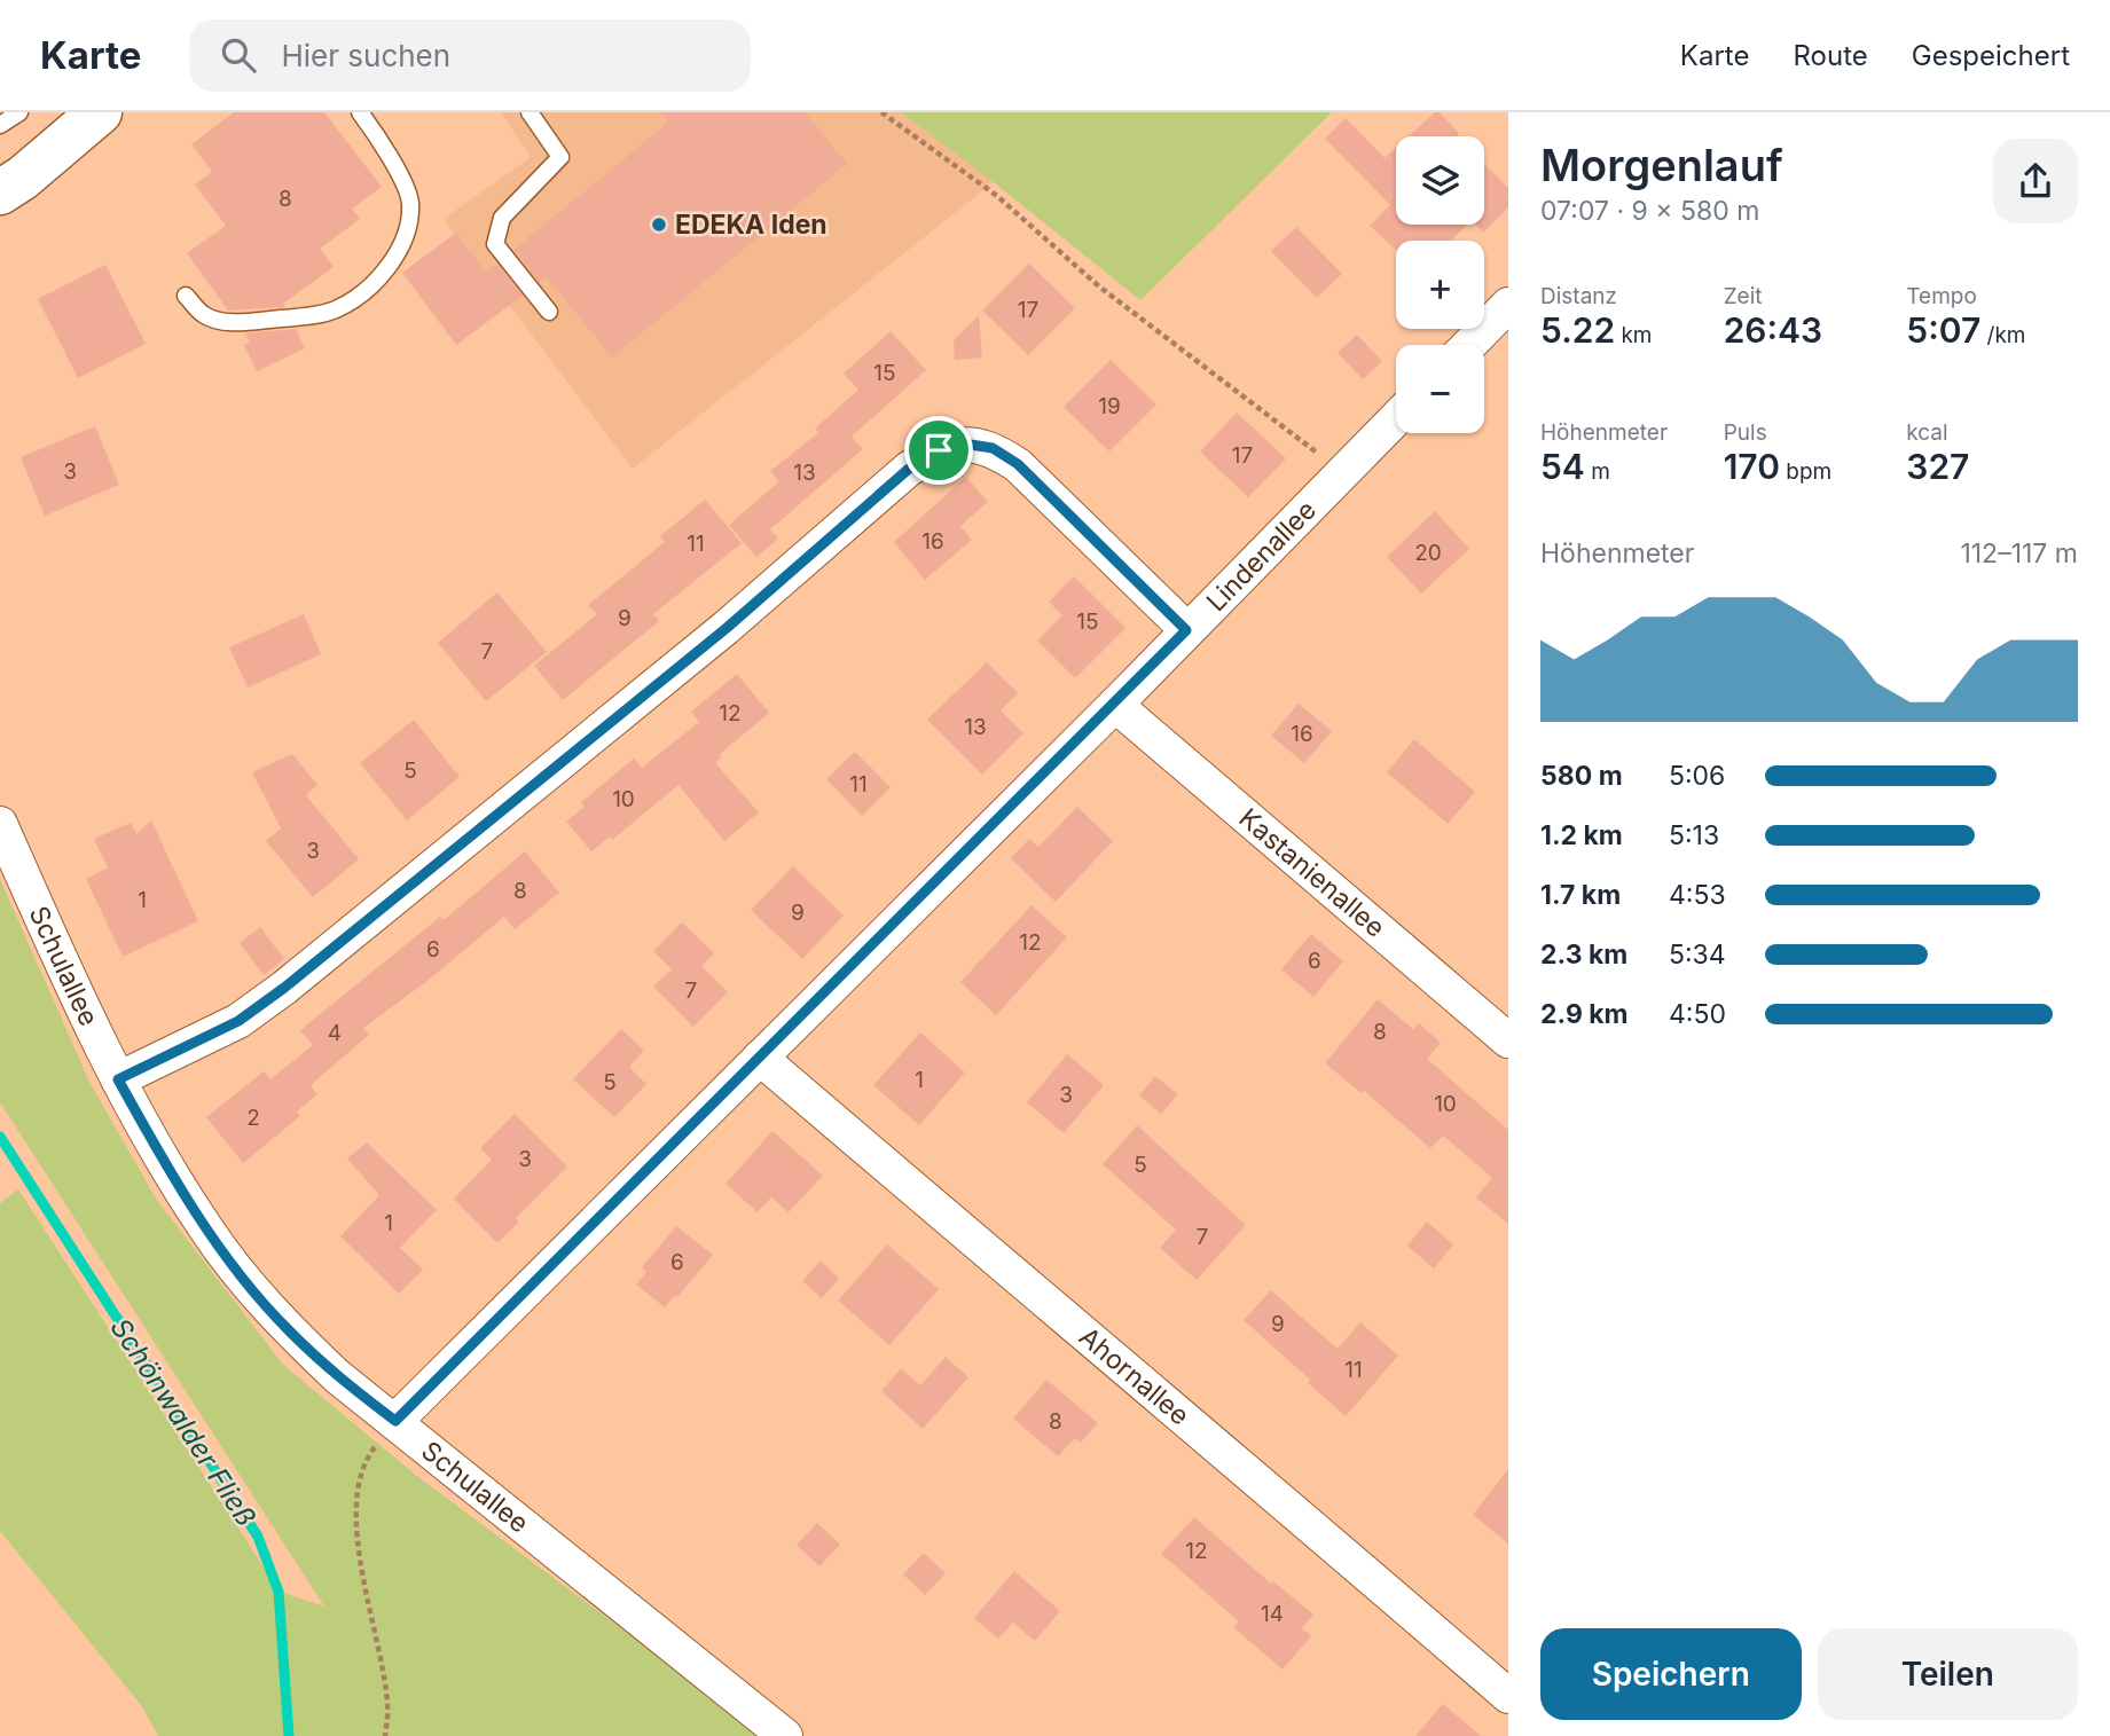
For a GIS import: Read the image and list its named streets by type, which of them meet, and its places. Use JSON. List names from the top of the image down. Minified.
{"streets":{"street":["Lindenallee","Kastanienallee","Schulallee","Ahornallee"]},"crossings":[["Lindenallee","Kastanienallee"],["Lindenallee","Schulallee"],["Lindenallee","Ahornallee"]],"water":["Schönwalder Fließ"],"places":["EDEKA Iden"],"house_numbers":["8","17","15","19","17","3","13","16","11","20","9","15","7","12","13","16","5","11","10","3","8","1","9","12","6","6","7","8","4","1","5","3","10","2","3","5","1","7","6","9","11","8","12","14"],"page":{"header":"Karte","search":"Hier suchen","nav":["Karte","Route","Gespeichert"],"heading":["Morgenlauf","07:07 · 9 × 580 m"],"map_buttons":["+","−"],"stats":[["Distanz","5.22 km"],["Zeit","26:43"],["Tempo","5:07 /km"],["Höhenmeter","54 m"],["Puls","170 bpm"],["kcal","327"]],"chart":["Höhenmeter","112–117 m"],"list":[{"name":"580 m","note":"5:06"},{"name":"1.2 km","note":"5:13"},{"name":"1.7 km","note":"4:53"},{"name":"2.3 km","note":"5:34"},{"name":"2.9 km","note":"4:50"}],"buttons":["Speichern","Teilen"]}}
